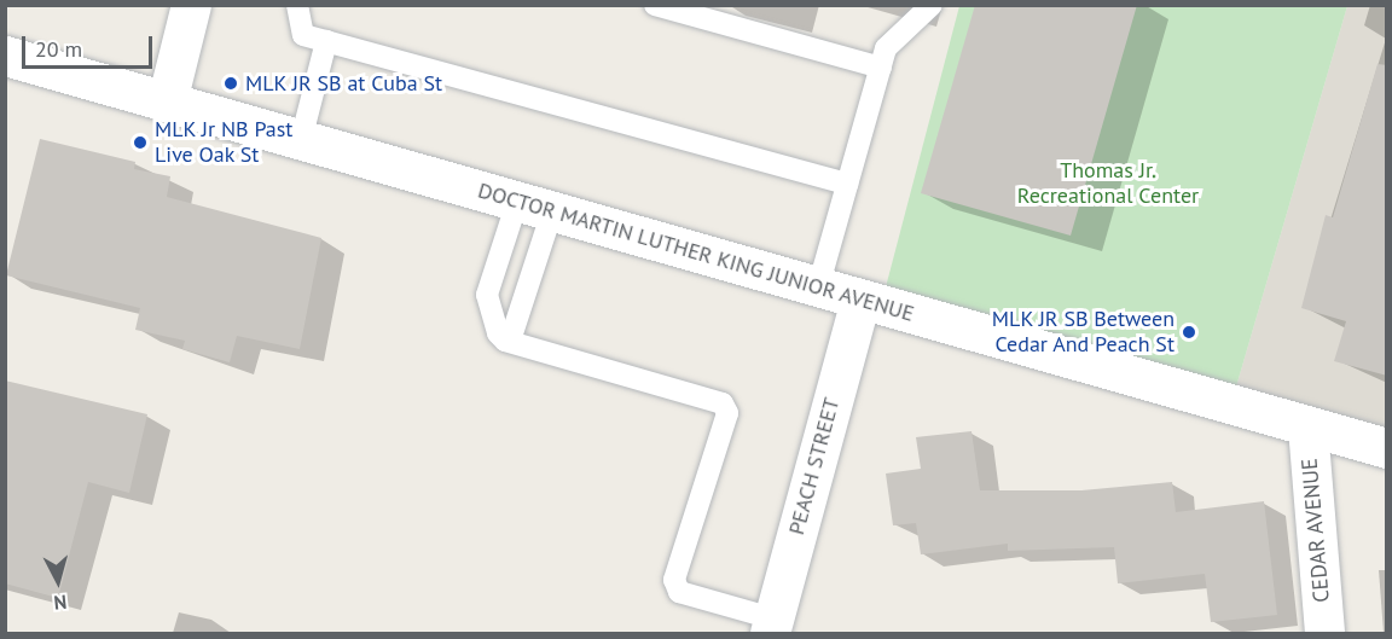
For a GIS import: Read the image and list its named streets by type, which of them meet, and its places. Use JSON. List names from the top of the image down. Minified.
{"streets":{"main road":["DOCTOR MARTIN LUTHER KING JUNIOR AVENUE","PEACH STREET","CEDAR AVENUE"]},"crossings":[["DOCTOR MARTIN LUTHER KING JUNIOR AVENUE","PEACH STREET"],["DOCTOR MARTIN LUTHER KING JUNIOR AVENUE","CEDAR AVENUE"]],"parks":["Thomas Jr. Recreational Center"],"places":["MLK JR SB at Cuba St","MLK Jr NB Past Live Oak St","MLK JR SB Between Cedar And Peach St"],"scale_bar":"20 m","north":"bottom"}
